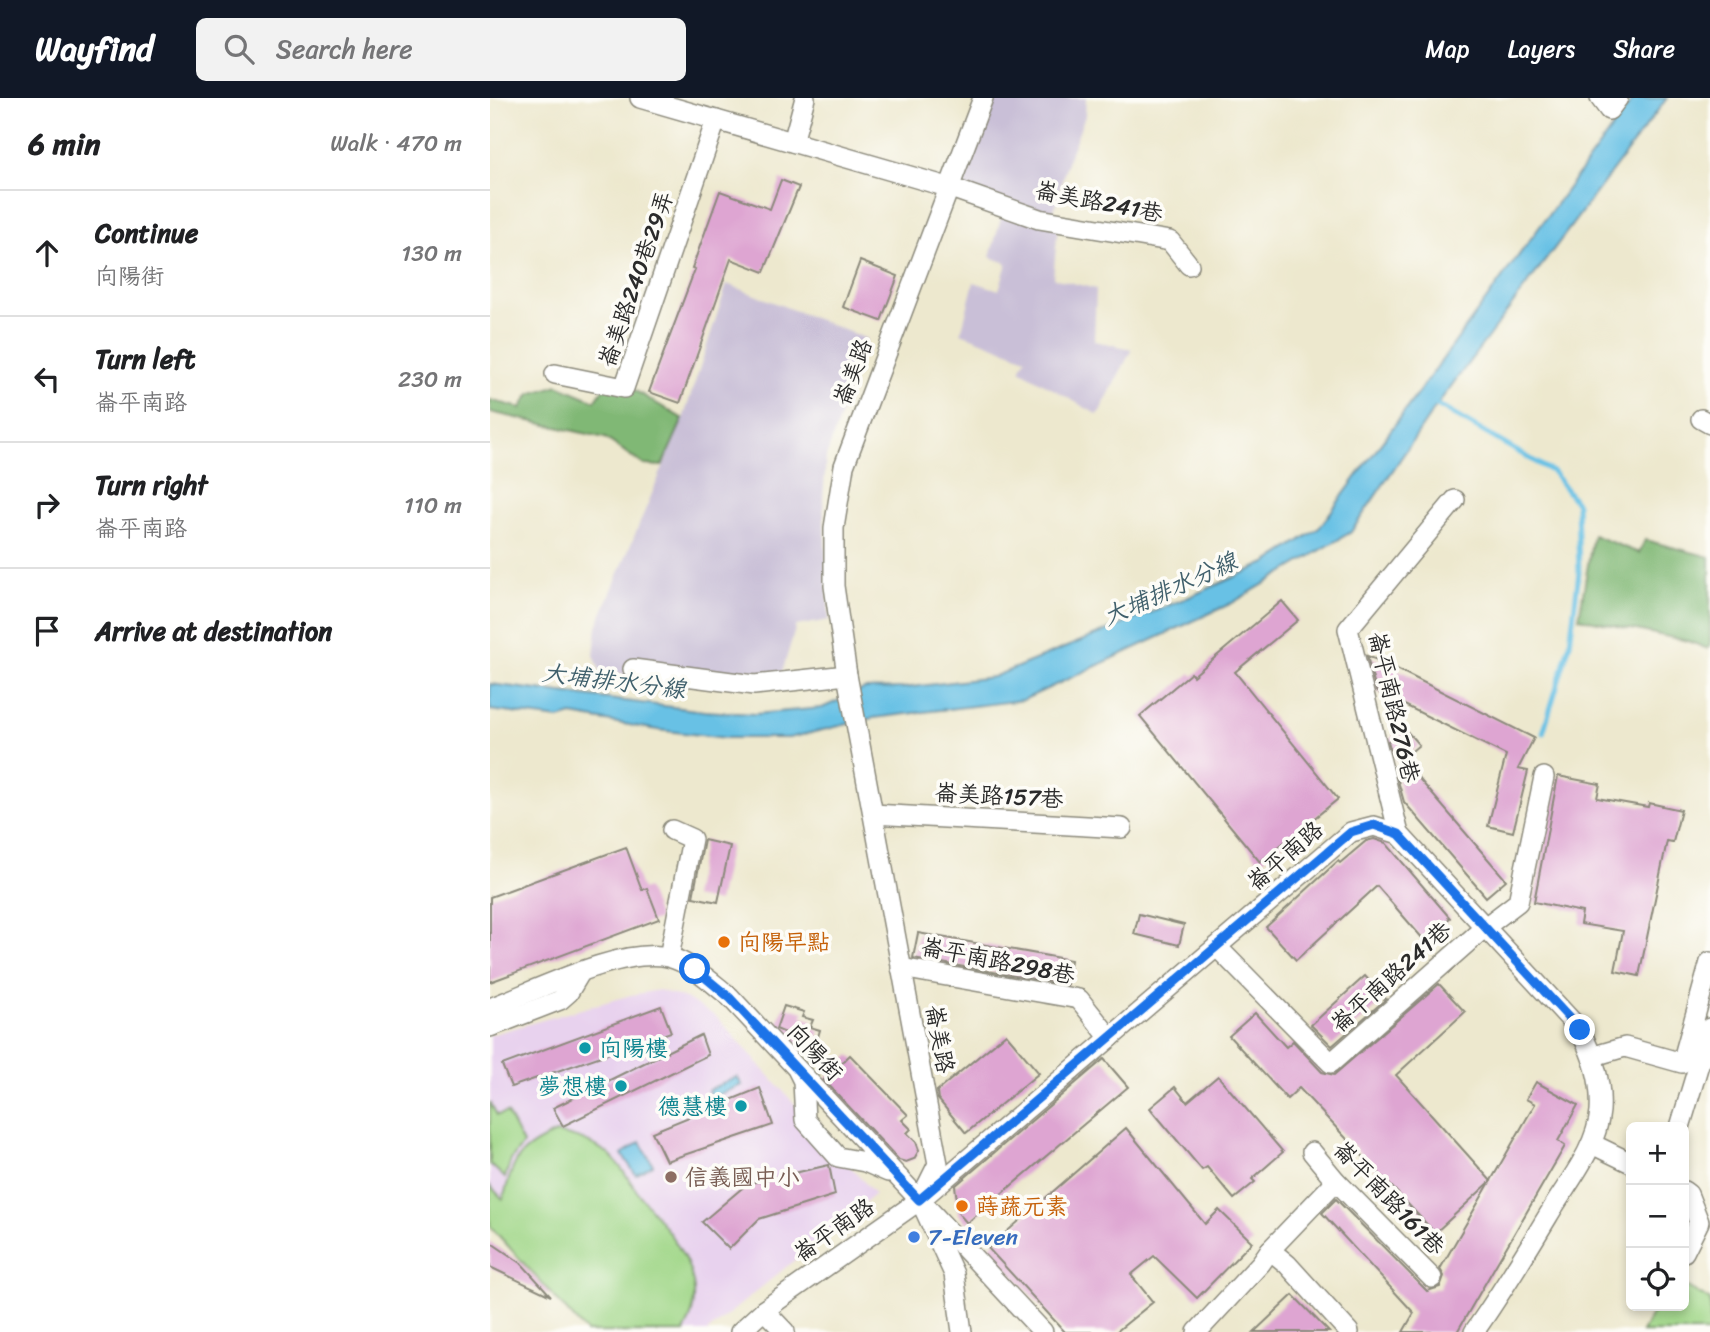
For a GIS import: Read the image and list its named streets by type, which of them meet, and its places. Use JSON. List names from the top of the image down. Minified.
{"streets":{"street":["崙美路241巷","崙美路240巷29弄","崙美路","崙平南路276巷","崙美路157巷","崙平南路","崙平南路298巷","崙平南路241巷","向陽街","崙平南路161巷"]},"crossings":[["崙美路241巷","崙美路240巷29弄"],["崙美路241巷","崙美路"],["崙美路","崙美路157巷"],["崙美路","崙平南路"],["崙美路","崙平南路298巷"],["崙美路","向陽街"],["崙平南路276巷","崙平南路"],["崙平南路","崙平南路298巷"],["崙平南路","崙平南路241巷"],["崙平南路","向陽街"]],"water":["大埔排水分線"],"places":["向陽早點","向陽樓","夢想樓","德慧樓","信義國中小","蒔蔬元素","7-Eleven"],"page":{"header":"Wayfind","search":"Search here","nav":["Map","Layers","Share"],"heading":["6 min","Walk · 470 m"],"list":[["Continue","向陽街","130 m"],["Turn left","崙平南路","230 m"],["Turn right","崙平南路","110 m"],"Arrive at destination"],"map_buttons":["+","−"]}}
